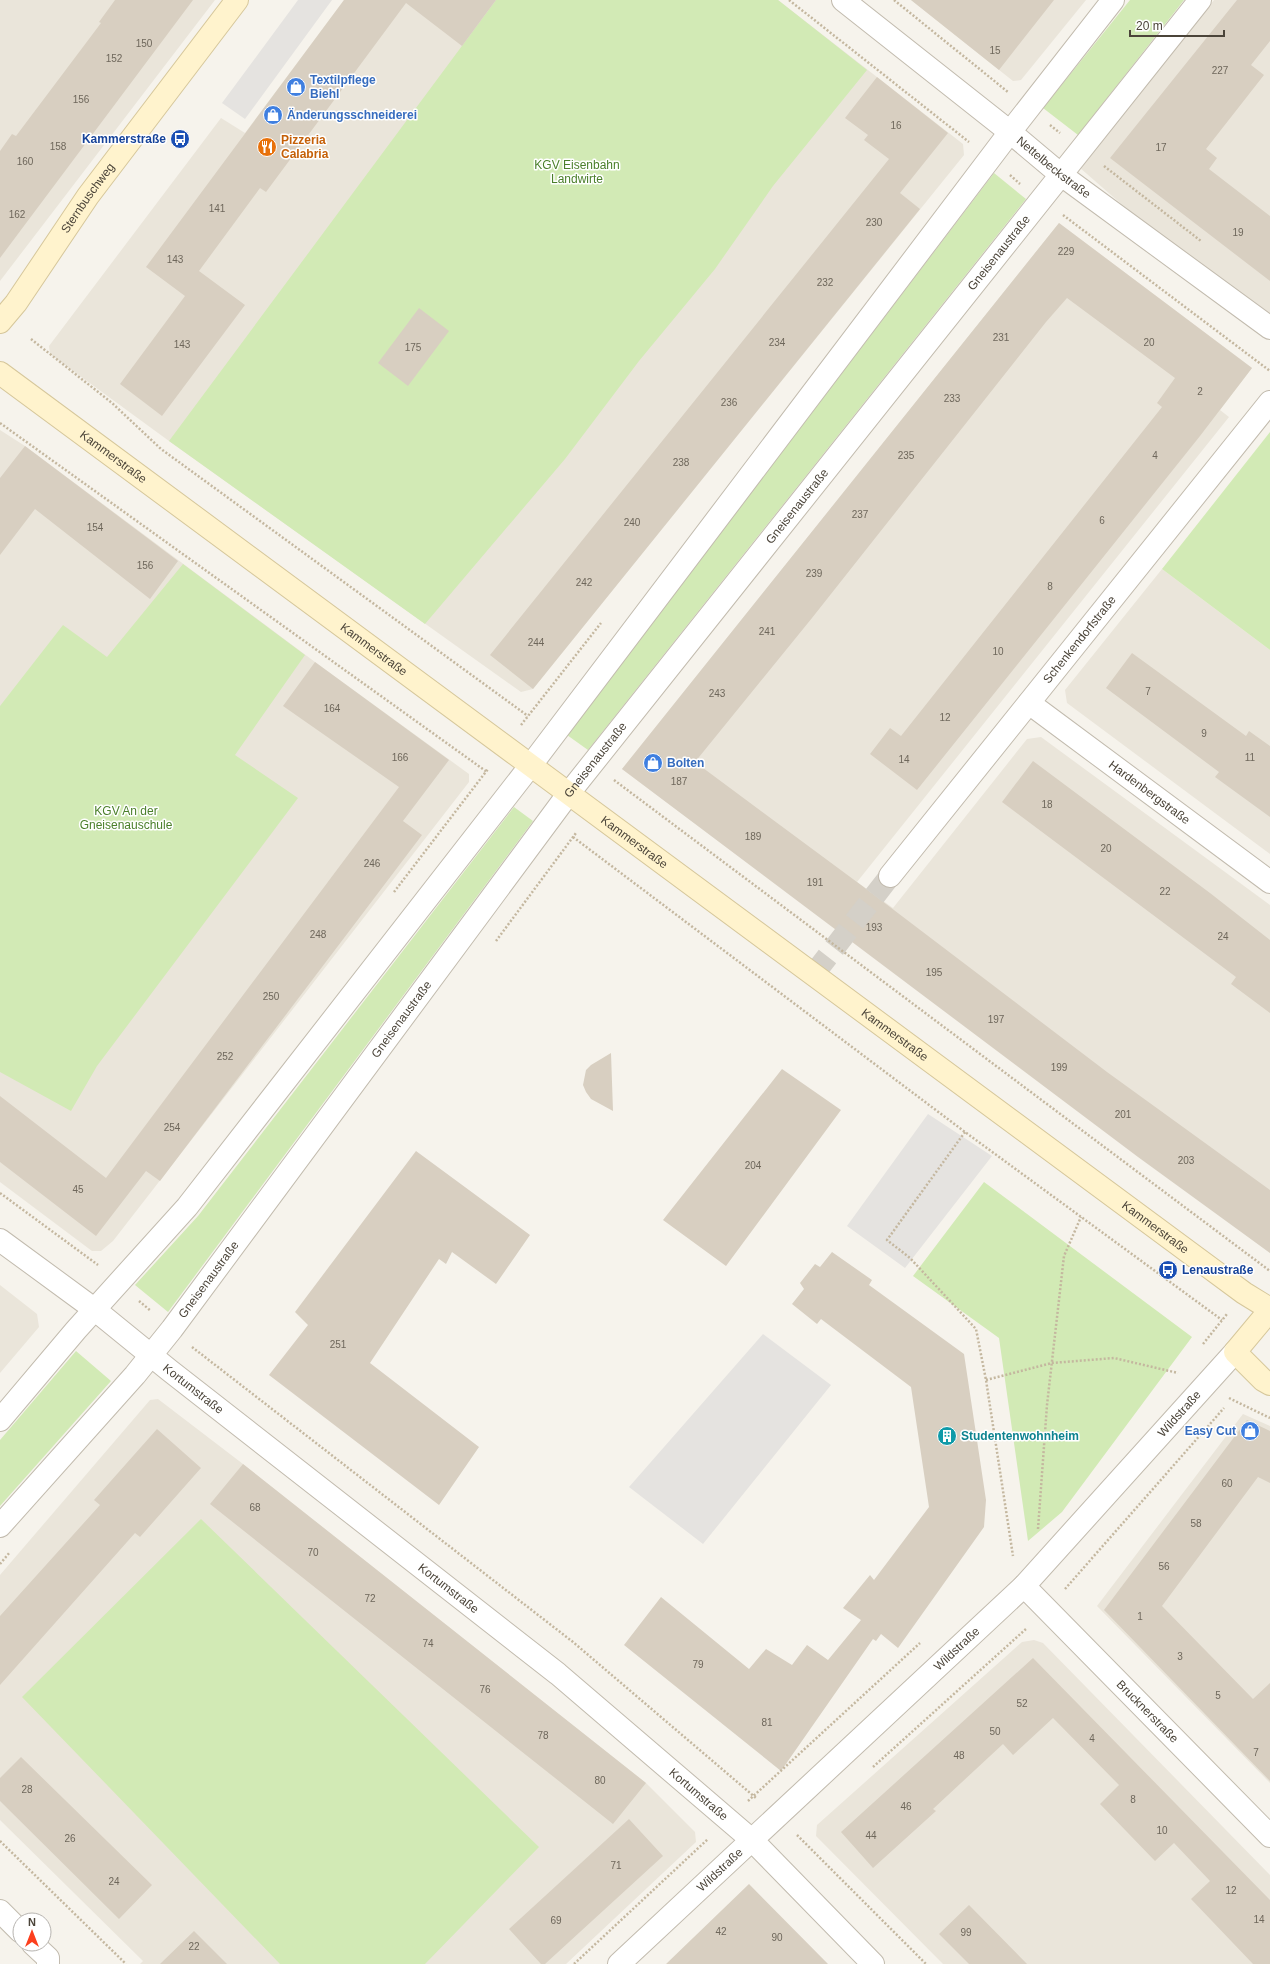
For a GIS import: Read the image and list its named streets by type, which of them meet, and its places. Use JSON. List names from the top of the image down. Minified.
{"streets":{"street":["Nettelbeckstraße","Sternbuschweg","Gneisenaustraße","Kammerstraße","Schenkendorfstraße","Hardenbergstraße","Kortumstraße","Wildstraße","Brucknerstraße"]},"crossings":[["Nettelbeckstraße","Gneisenaustraße"],["Gneisenaustraße","Kammerstraße"],["Gneisenaustraße","Kortumstraße"],["Kammerstraße","Wildstraße"],["Schenkendorfstraße","Hardenbergstraße"],["Kortumstraße","Wildstraße"],["Wildstraße","Brucknerstraße"]],"parks":["KGV Eisenbahn Landwirte","KGV An der Gneisenauschule"],"places":{"shop":["Textilpflege Biehl","Änderungsschneiderei","Bolten","Easy Cut"],"bus stop":["Kammerstraße","Lenaustraße"],"restaurant":["Pizzeria Calabria"],"building":["Studentenwohnheim"]},"house_numbers":["150","15","152","227","156","16","158","17","160","141","162","230","19","229","143","232","231","234","20","143","175","2","233","236","235","4","238","237","6","240","154","156","239","242","8","241","244","10","7","243","164","12","9","166","11","14","187","18","189","20","246","191","22","193","248","24","195","250","197","252","199","201","254","203","204","45","251","60","68","58","70","56","72","1","74","3","79","76","5","52","81","50","78","4","7","48","80","28","8","46","10","44","26","71","24","12","14","69","42","99","90","22"],"scale_bar":"20 m","north":"top"}
